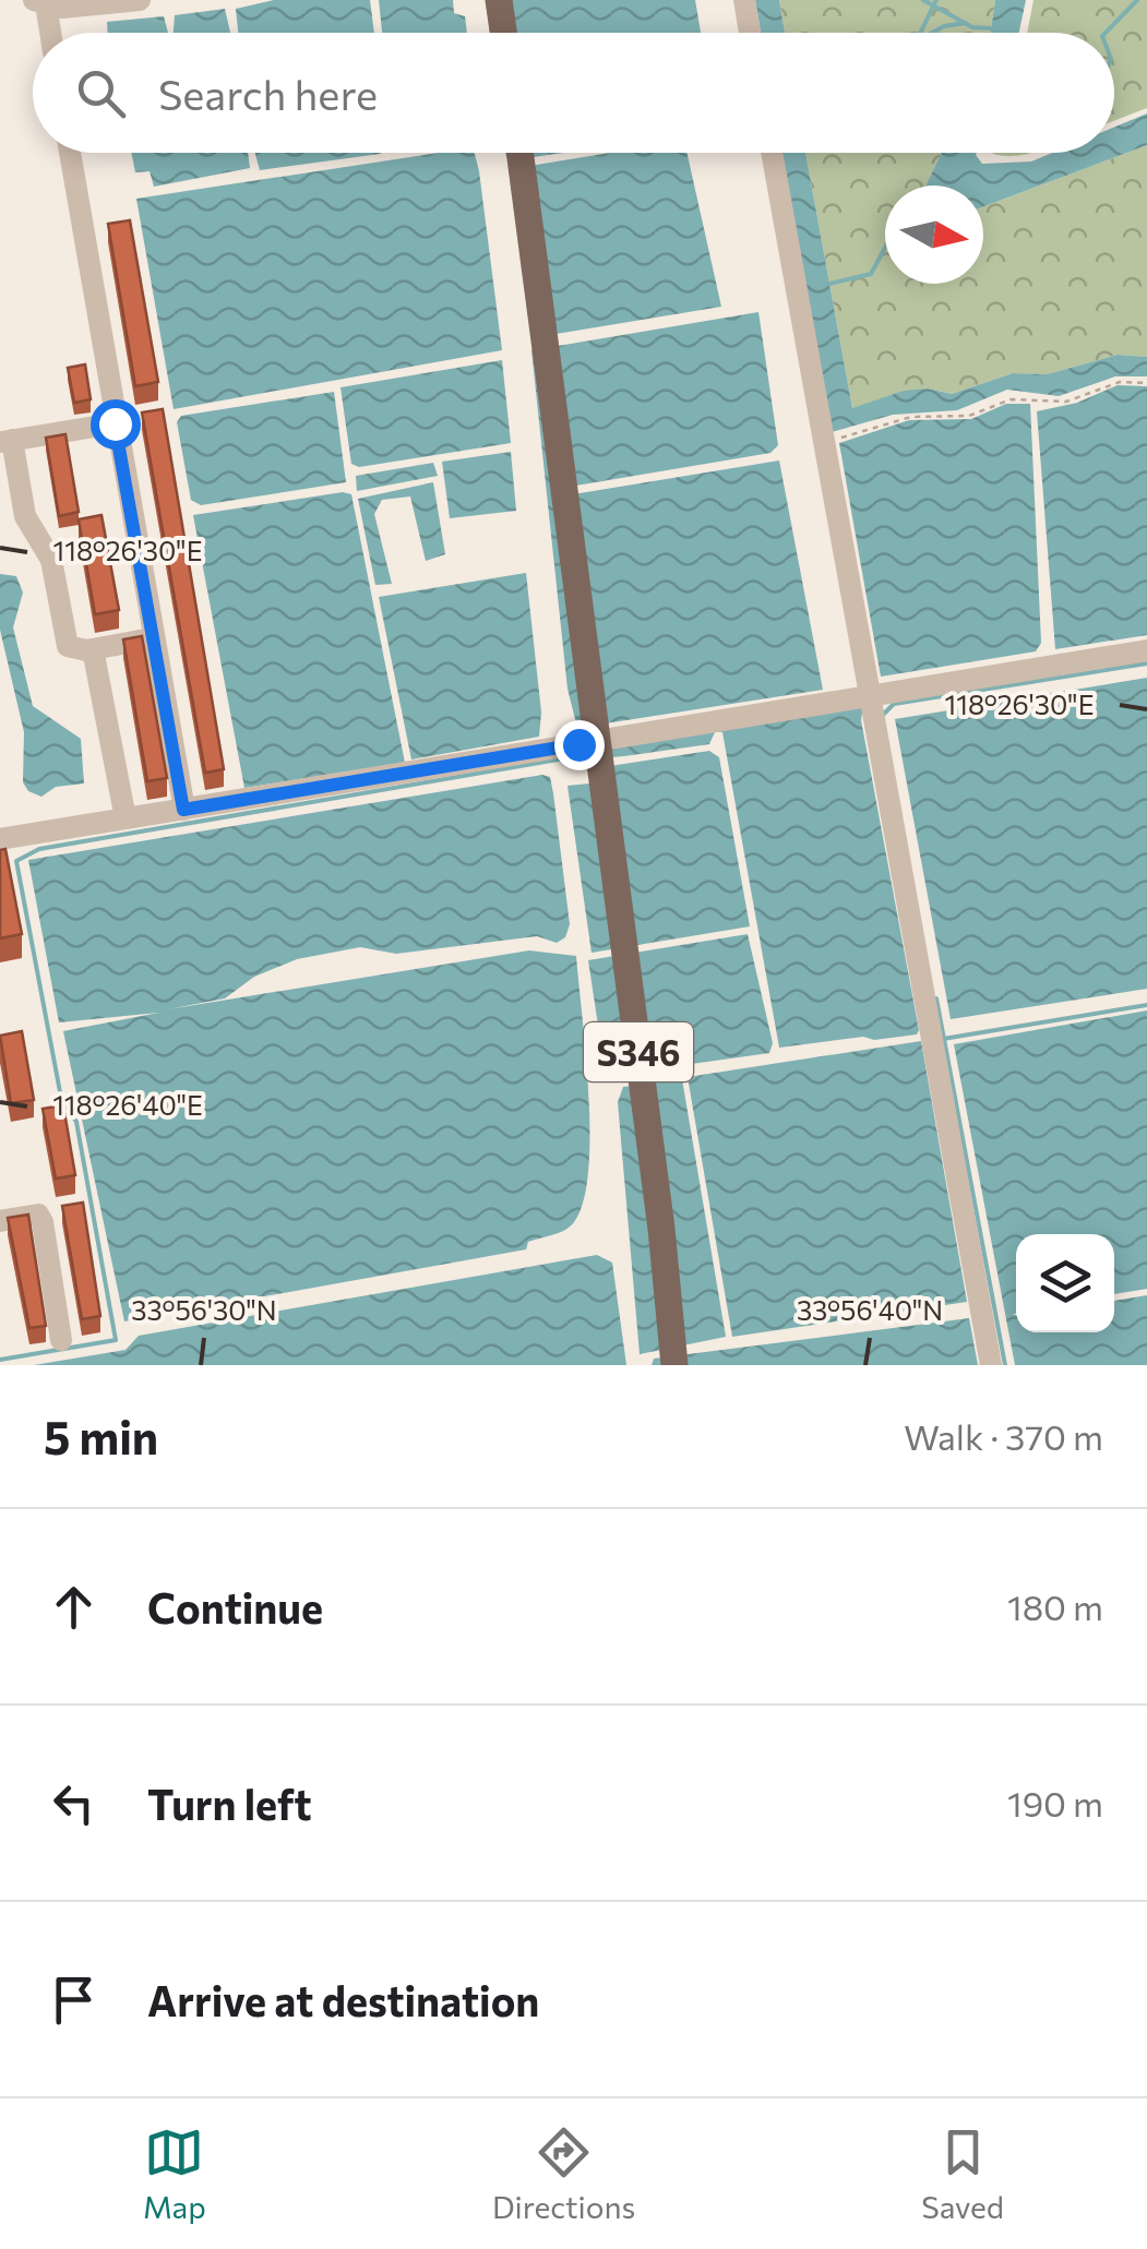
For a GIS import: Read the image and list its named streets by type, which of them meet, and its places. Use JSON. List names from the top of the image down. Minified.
{"streets":{"main road":["S346"]},"north":"right","page":{"search":"Search here","heading":["5 min","Walk · 370 m"],"list":[["Continue","180 m"],["Turn left","190 m"],"Arrive at destination"],"nav":["Map","Directions","Saved"]},"coordinates":["118°26'30\"E","118°26'40\"E","33°56'30\"N","33°56'40\"N"]}
